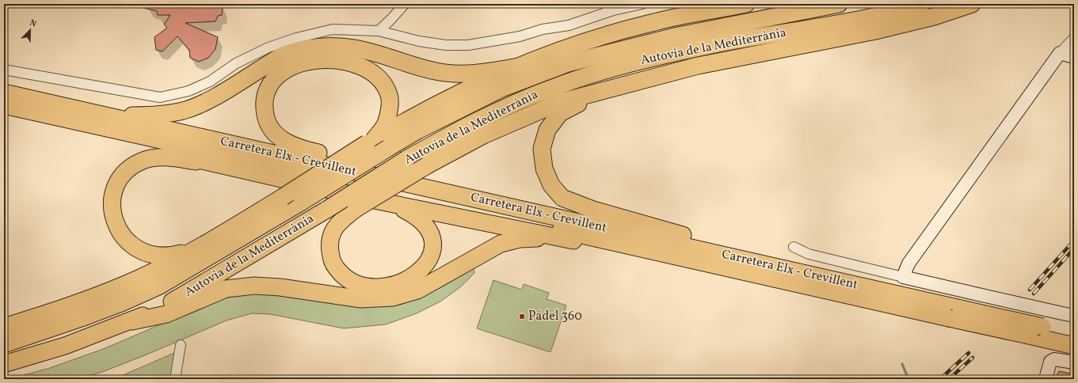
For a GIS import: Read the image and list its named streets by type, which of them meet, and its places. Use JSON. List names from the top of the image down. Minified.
{"streets":{"highway":["Autovia de la Mediterrània","Carretera Elx - Crevillent"]},"places":["Pádel 360"],"north":"top right"}
